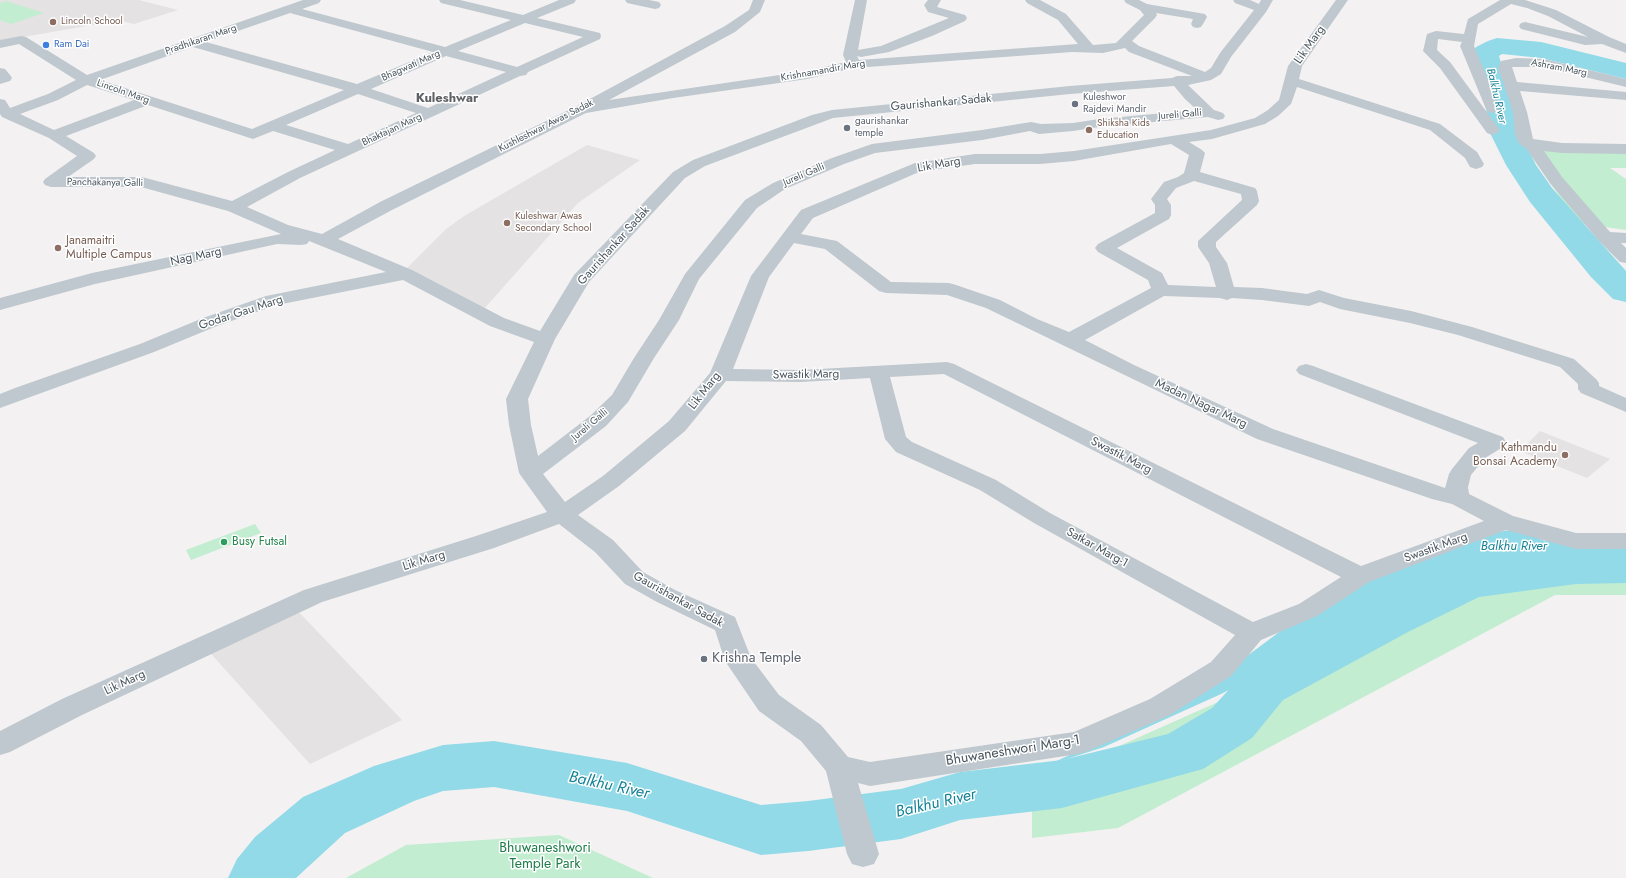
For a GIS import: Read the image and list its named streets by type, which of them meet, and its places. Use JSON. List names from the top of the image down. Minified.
{"streets":{"street":["Pradhikaran Marg","Lik Marg","Bhagwati Marg","Ashram Marg","Krishnamandir Marg","Lincoln Marg","Gaurishankar Sadak","Jureli Galli","Kushleshwar Awas Sadak","Bhaktajan Marg","Panchakanya Galli","Nag Marg","Godar Gau Marg","Swastik Marg","Madan Nagar Marg","Satkar Marg-1","Bhuwaneshwori Marg-1"]},"crossings":[["Pradhikaran Marg","Lincoln Marg"],["Pradhikaran Marg","Panchakanya Galli"],["Lik Marg","Gaurishankar Sadak"],["Lik Marg","Jureli Galli"],["Lik Marg","Swastik Marg"],["Lik Marg","Madan Nagar Marg"],["Bhagwati Marg","Lincoln Marg"],["Bhagwati Marg","Bhaktajan Marg"],["Krishnamandir Marg","Kushleshwar Awas Sadak"],["Gaurishankar Sadak","Jureli Galli"],["Gaurishankar Sadak","Bhuwaneshwori Marg-1"],["Kushleshwar Awas Sadak","Panchakanya Galli"],["Kushleshwar Awas Sadak","Nag Marg"],["Bhaktajan Marg","Panchakanya Galli"],["Panchakanya Galli","Nag Marg"],["Swastik Marg","Madan Nagar Marg"],["Swastik Marg","Satkar Marg-1"],["Satkar Marg-1","Bhuwaneshwori Marg-1"]],"districts":["Kuleshwar"],"water":["Balkhu River"],"parks":["Bhuwaneshwori Temple Park"],"places":["Lincoln School","Ram Dai","Kuleshwor Rajdevi Mandir","gaurishankar temple","Shiksha Kids Education","Kuleshwar Awas Secondary School","Janamaitri Multiple Campus","Kathmandu Bonsai Academy","Busy Futsal","Krishna Temple"]}
